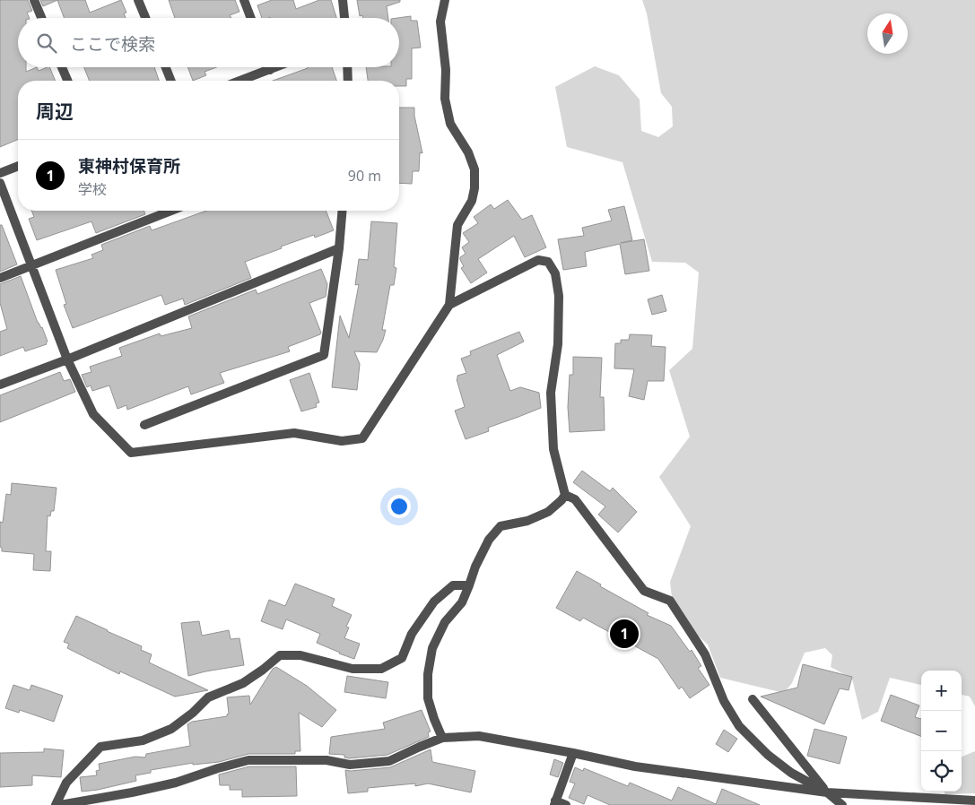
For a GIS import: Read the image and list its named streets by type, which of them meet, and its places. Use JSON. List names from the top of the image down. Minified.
{"north":"top","page":{"search":"ここで検索","heading":"周辺","list":[{"mark":"1","name":"東神村保育所","note":"学校","value":"90 m"}],"pins":"1","map_buttons":["+","−"]}}
